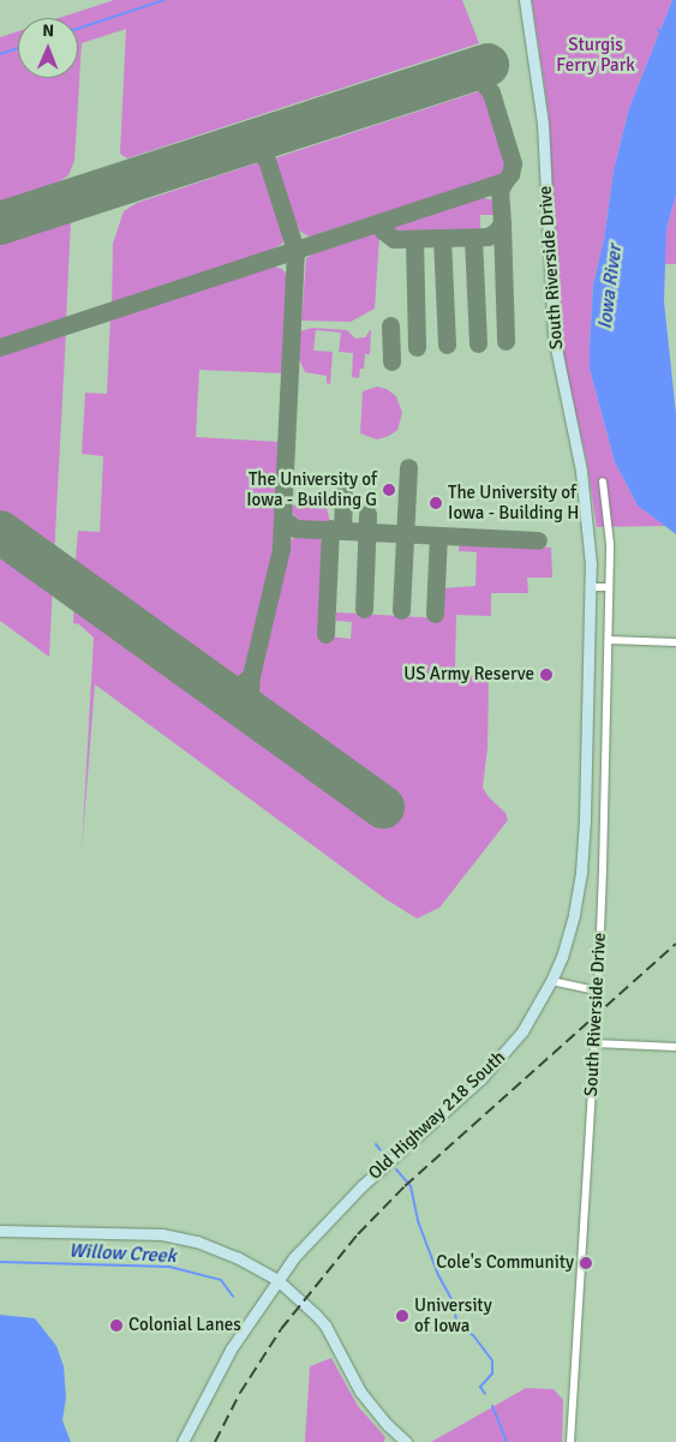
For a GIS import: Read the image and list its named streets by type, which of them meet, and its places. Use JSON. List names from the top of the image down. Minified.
{"streets":{"main road":["South Riverside Drive","Old Highway 218 South"]},"crossings":[["South Riverside Drive","Old Highway 218 South"]],"water":["Iowa River","Willow Creek"],"parks":["Sturgis Ferry Park"],"places":["The University of Iowa - Building G","The University of Iowa - Building H","US Army Reserve","Cole's Community","University of Iowa","Colonial Lanes"],"north":"top"}
